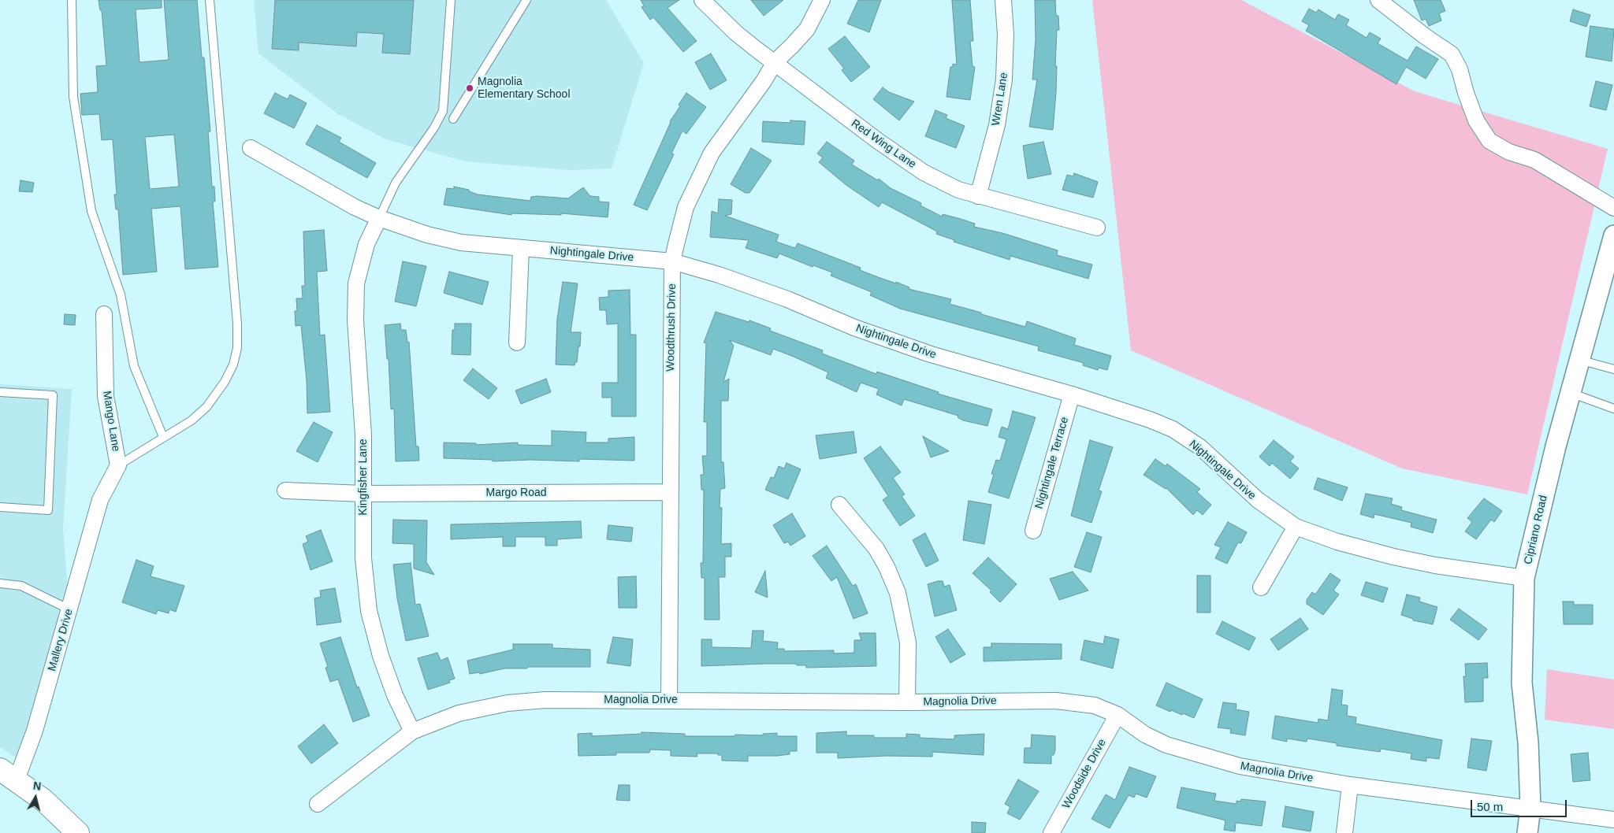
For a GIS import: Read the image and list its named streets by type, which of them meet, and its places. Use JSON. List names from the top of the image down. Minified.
{"streets":{"street":["Wren Lane","Red Wing Lane","Nightingale Drive","Woodthrush Drive","Mango Lane","Nightingale Terrace","Kingfisher Lane","Margo Road","Cipriano Road","Mallery Drive","Magnolia Drive","Woodside Drive"]},"crossings":[["Wren Lane","Red Wing Lane"],["Red Wing Lane","Woodthrush Drive"],["Nightingale Drive","Woodthrush Drive"],["Nightingale Drive","Nightingale Terrace"],["Nightingale Drive","Kingfisher Lane"],["Nightingale Drive","Cipriano Road"],["Woodthrush Drive","Margo Road"],["Woodthrush Drive","Magnolia Drive"],["Mango Lane","Mallery Drive"],["Kingfisher Lane","Margo Road"],["Kingfisher Lane","Magnolia Drive"],["Cipriano Road","Magnolia Drive"],["Magnolia Drive","Woodside Drive"]],"places":["Magnolia Elementary School"],"scale_bar":"50 m","north":"top"}
